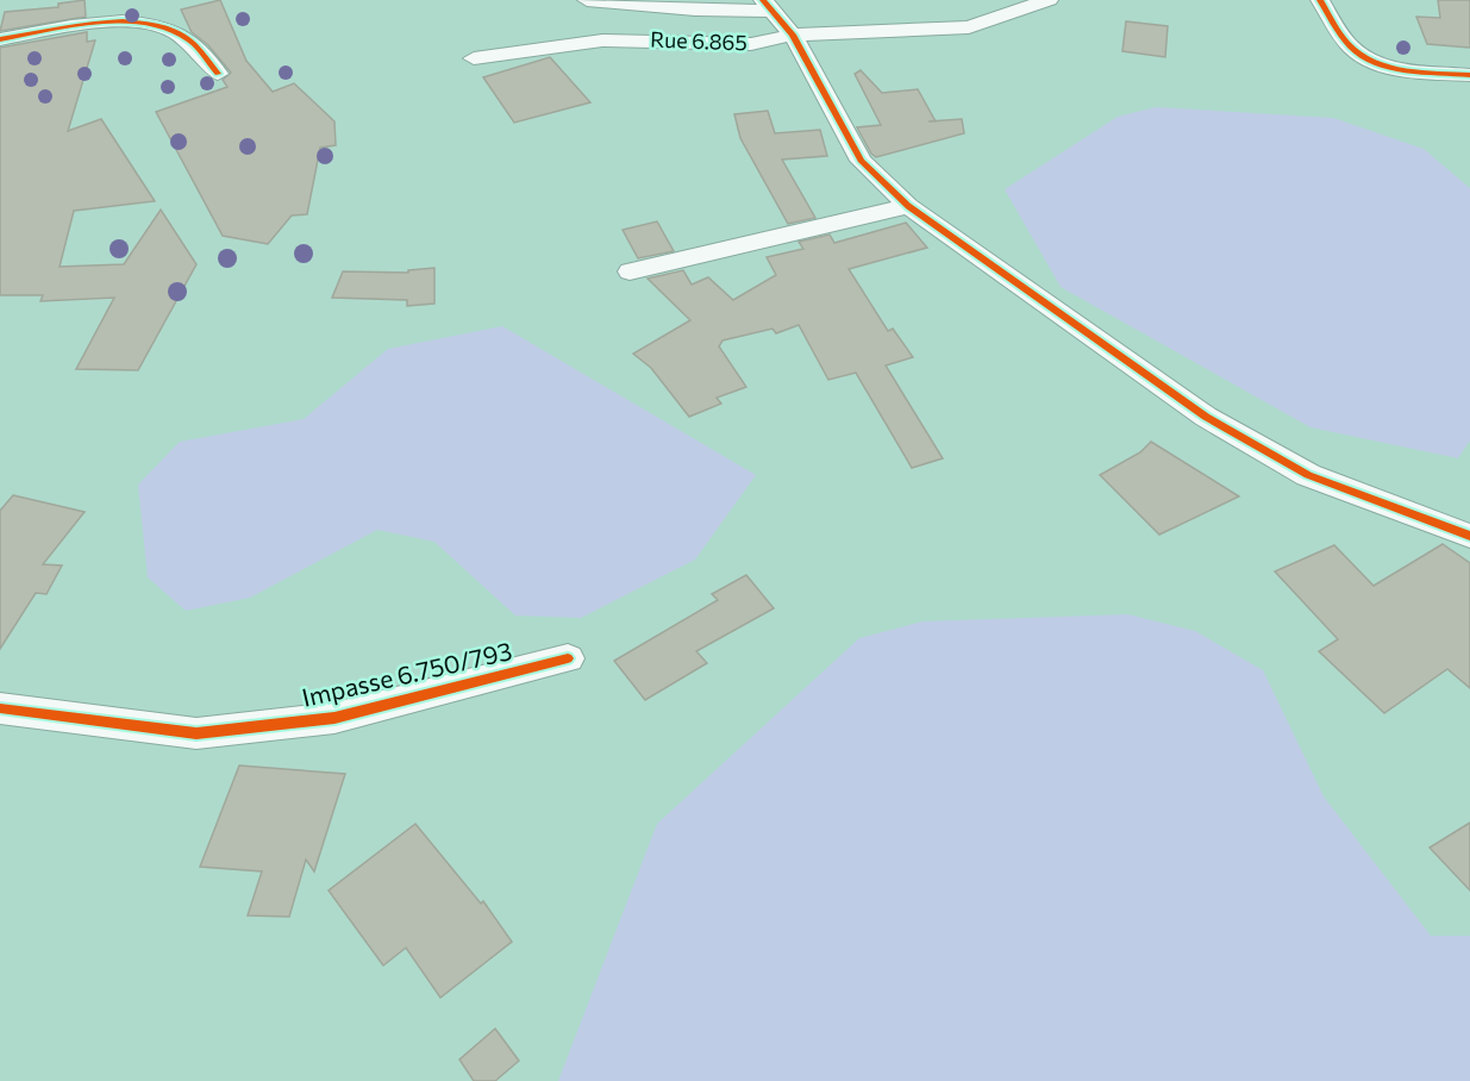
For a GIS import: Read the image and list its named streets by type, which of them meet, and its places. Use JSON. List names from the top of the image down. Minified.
{"streets":{"street":["Rue 6.865","Impasse 6.750/793"]}}
